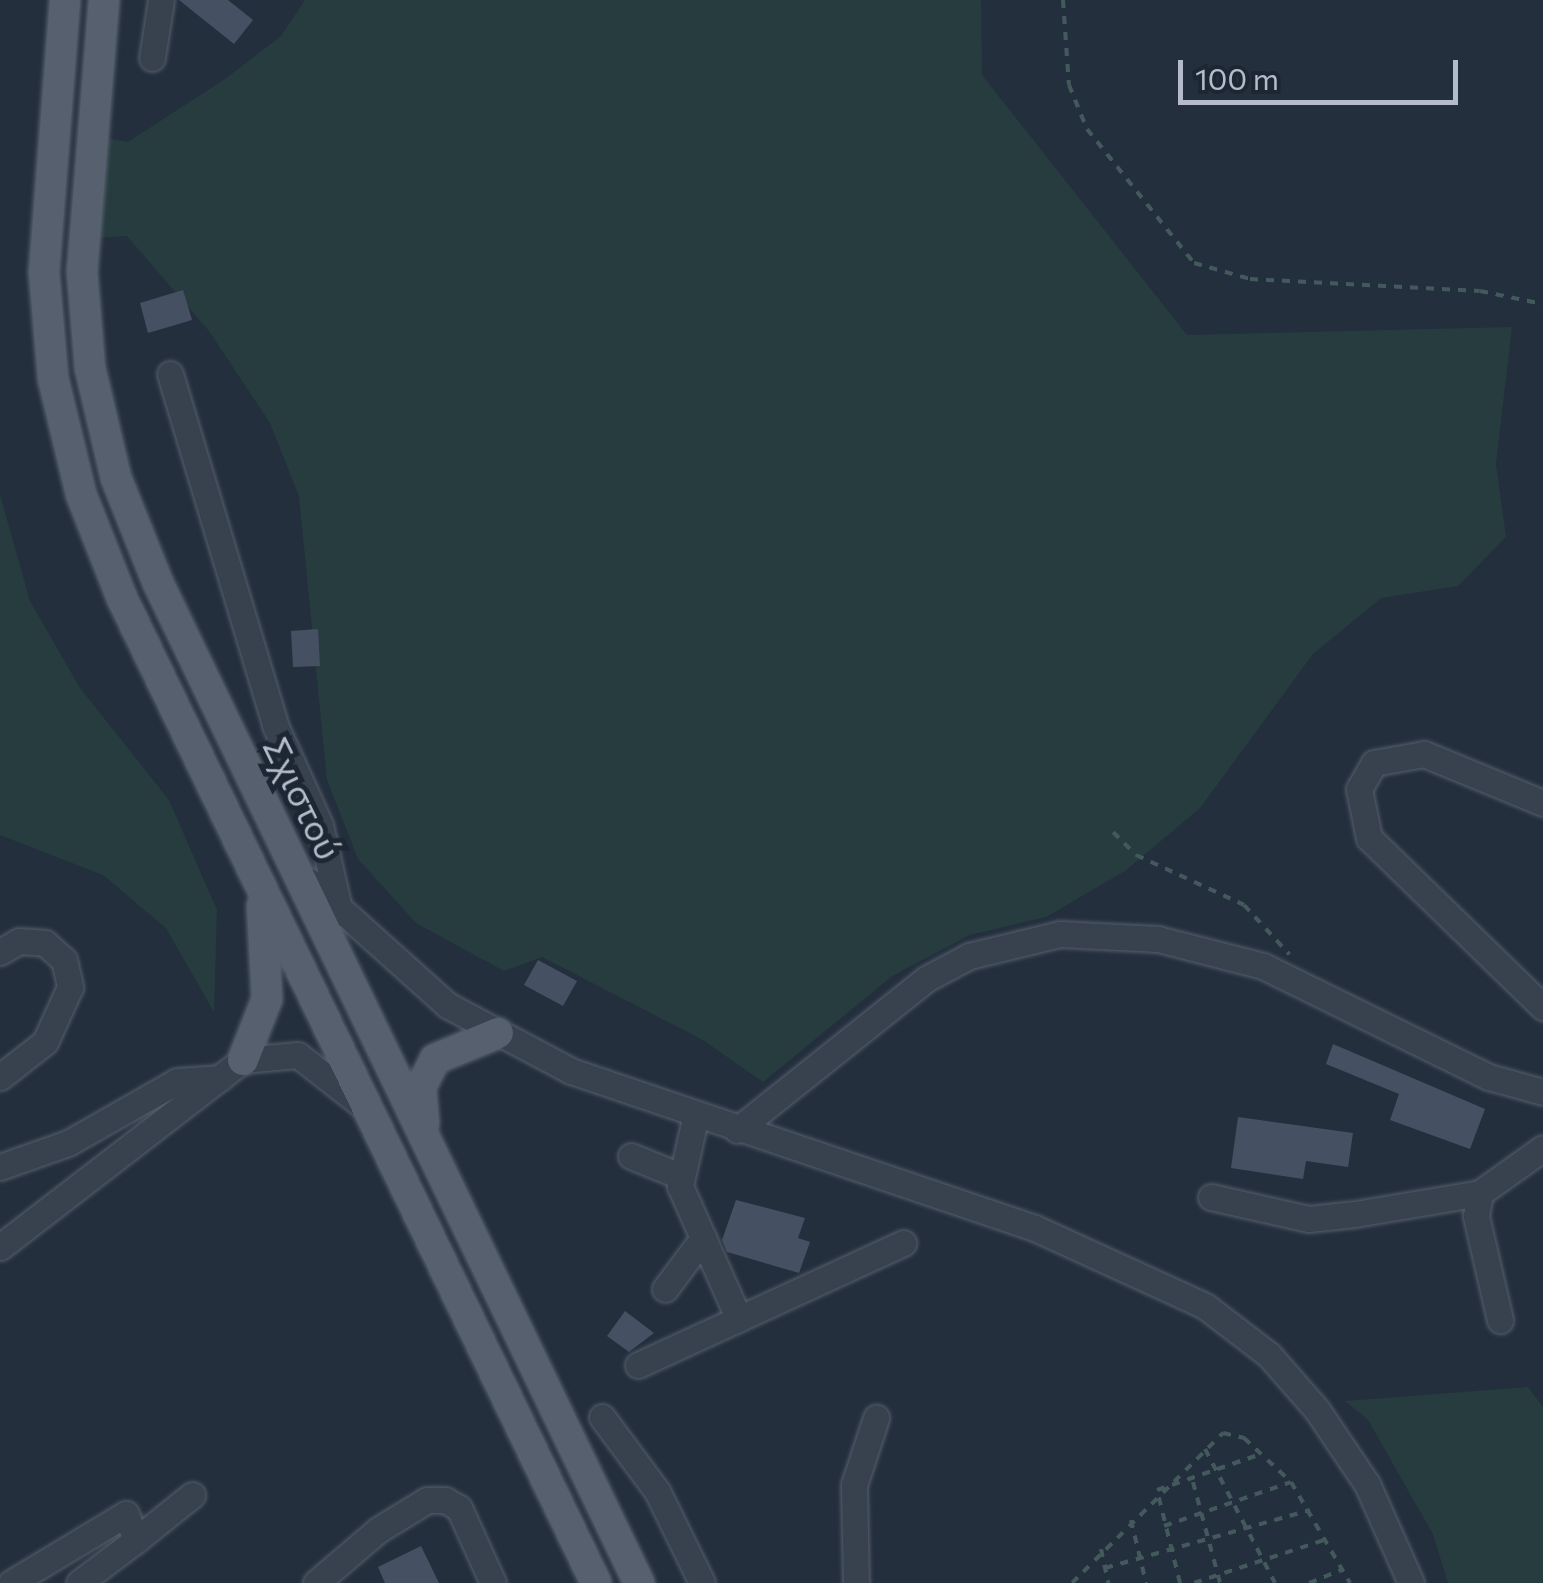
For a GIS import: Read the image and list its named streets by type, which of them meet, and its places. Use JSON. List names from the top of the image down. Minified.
{"streets":{"main road":["Σχιστού"]},"scale_bar":"100 m"}
